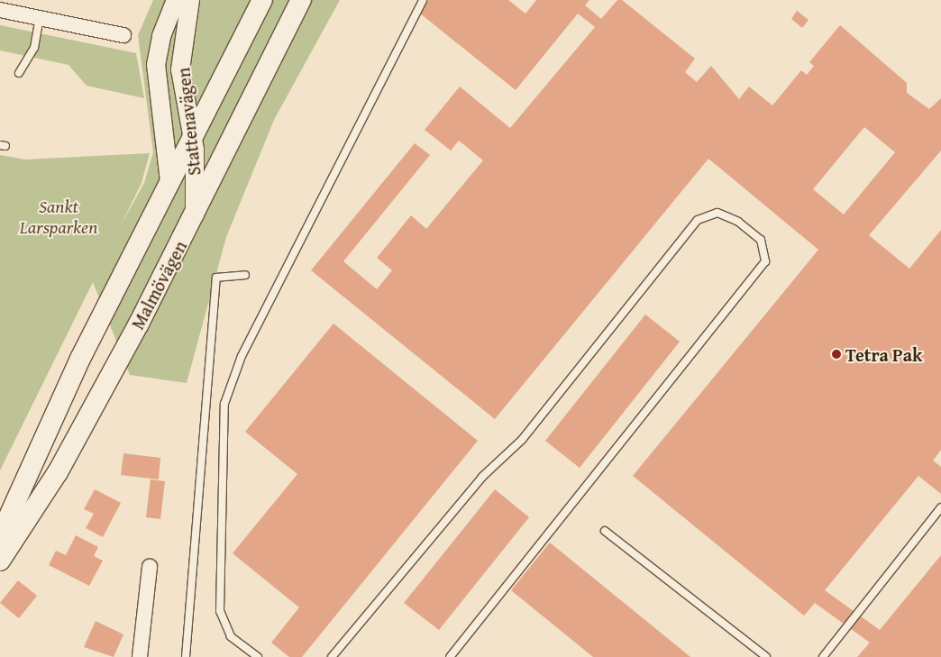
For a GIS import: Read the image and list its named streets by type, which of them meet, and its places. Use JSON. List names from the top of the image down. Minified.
{"streets":{"main road":["Malmövägen"],"street":["Stattenavägen"]},"crossings":[["Stattenavägen","Malmövägen"]],"parks":["Sankt Larsparken"],"places":["Tetra Pak"]}
